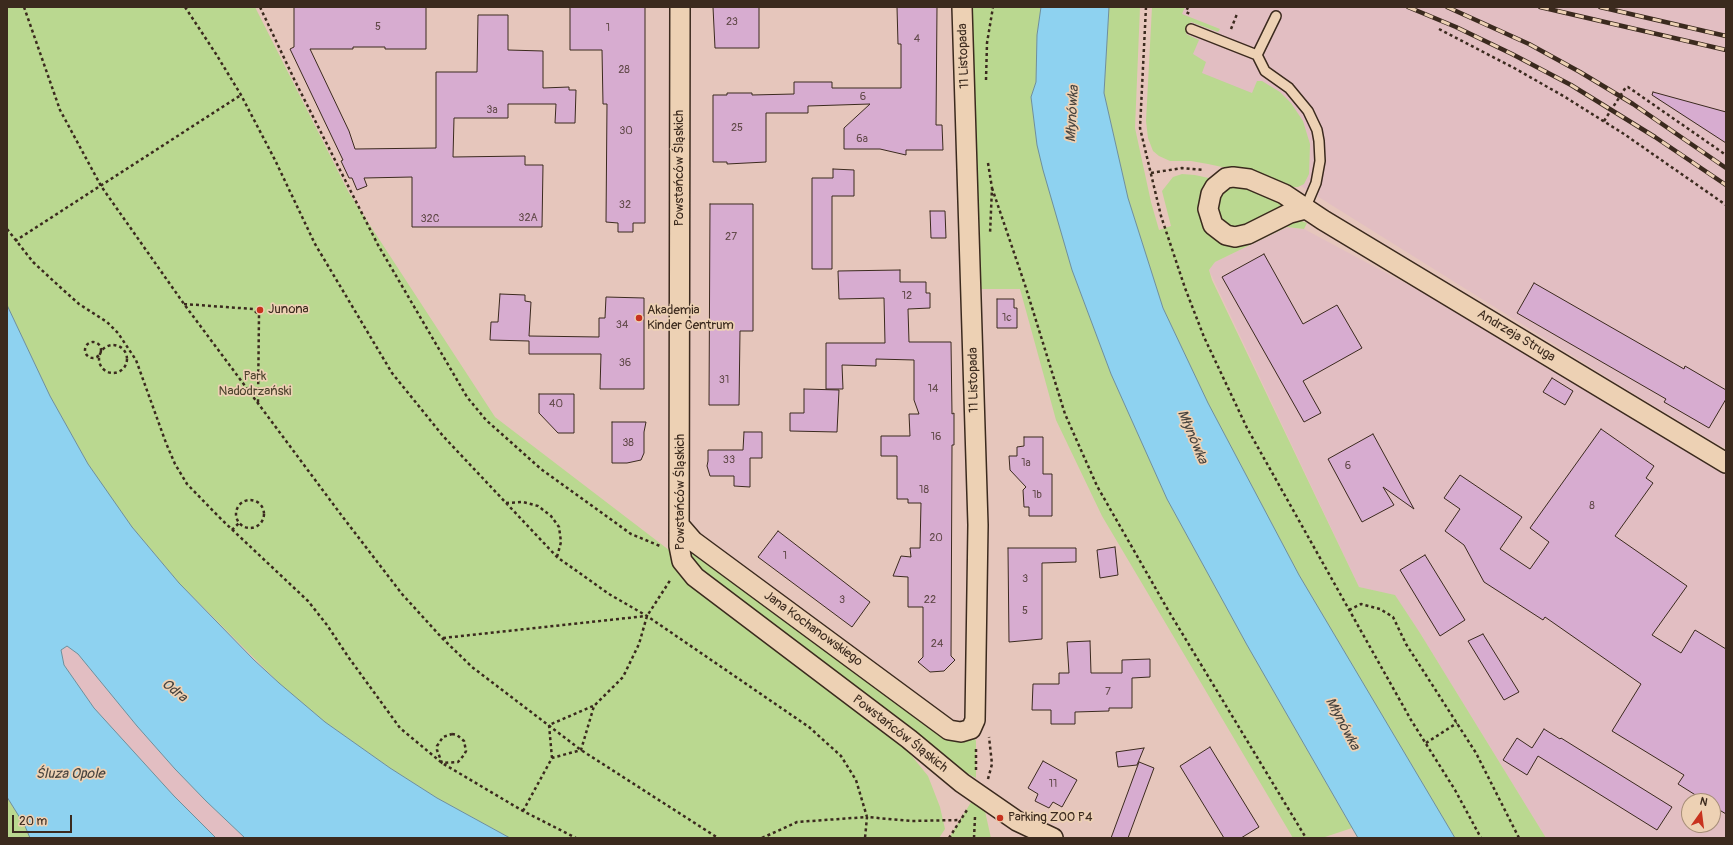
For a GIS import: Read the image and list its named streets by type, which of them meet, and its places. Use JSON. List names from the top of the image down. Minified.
{"streets":{"street":["11 Listopada","Powstańców Śląskich","Andrzeja Struga","Jana Kochanowskiego"]},"crossings":[["11 Listopada","Jana Kochanowskiego"],["Powstańców Śląskich","Jana Kochanowskiego"]],"water":["Młynówka","Odra","Śluza Opole"],"parks":["Park Nadodrzański"],"places":["Junona","Akademia Kinder Centrum","Parking ZOO P4"],"house_numbers":["23","5","1","4","28","6","3a","25","30","6a","32","32A","32C","27","12","1c","34","36","31","14","40","16","38","33","1a","6","18","1b","8","20","1","3","3","22","5","24","7","11"],"scale_bar":"20 m","north":"top"}
